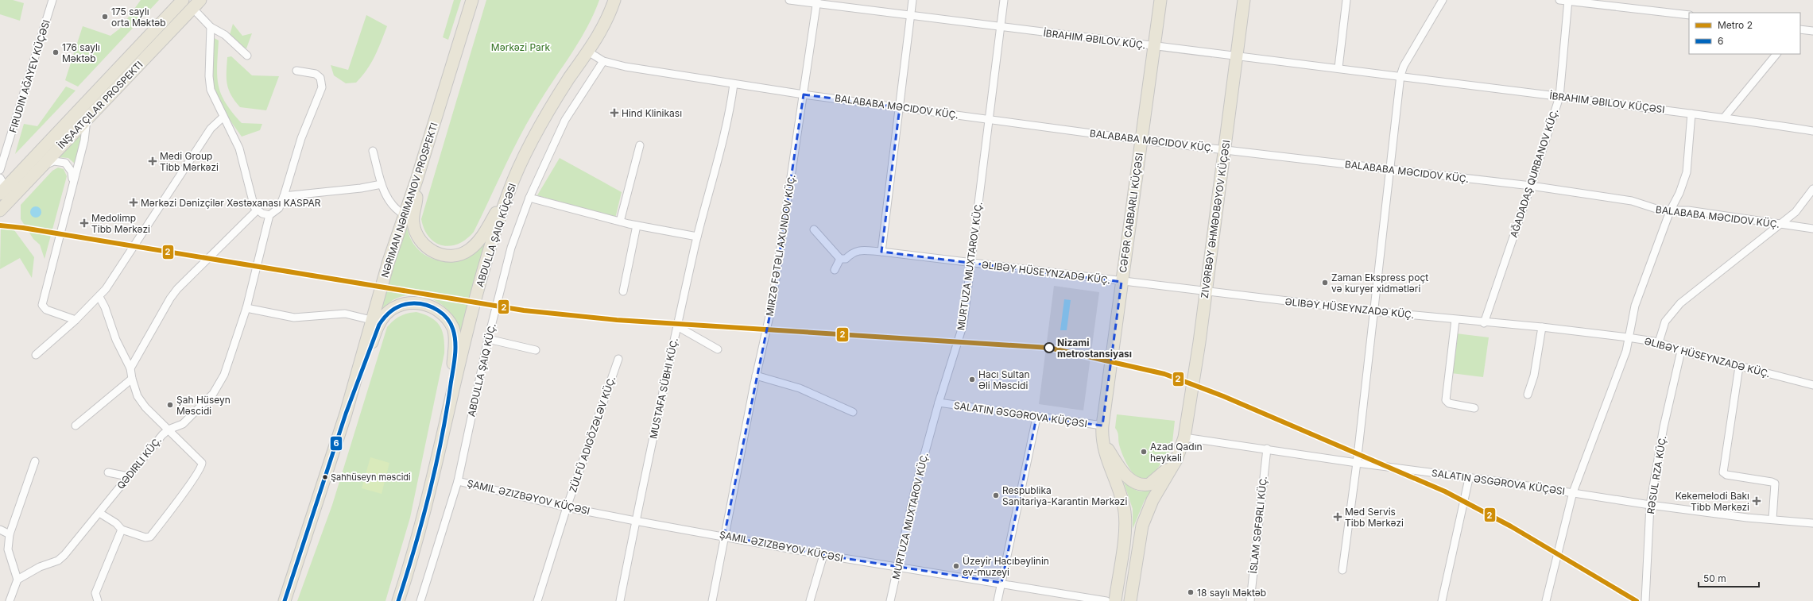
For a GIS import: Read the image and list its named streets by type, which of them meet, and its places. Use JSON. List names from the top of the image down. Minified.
{"streets":{"main road":["NƏRIMAN NƏRIMANOV PROSPEKTI","ZIVƏRBƏY ƏHMƏDBƏYOV KÜÇƏSI","ABDULLA ŞAIQ KÜÇƏSI"],"street":["İBRAHIM ƏBILOV KÜÇ.","FIRUDIN AĞAYEV KÜÇƏSI","İBRAHIM ƏBILOV KÜÇƏSI","BALABABA MƏCIDOV KÜÇ.","AĞADADAŞ QURBANOV KÜÇ.","MIRZƏ FƏTƏLI AXUNDOV KÜÇ.","MURTUZA MUXTAROV KÜÇ.","ƏLIBƏY HÜSEYNZADƏ KÜÇ.","ABDULLA ŞAIQ KÜÇ.","MUSTAFA SÜBHI KÜÇ.","QƏDIRLI KÜÇ.","RƏSUL RZA KÜÇ.","ŞAMIL ƏZIZBƏYOV KÜÇƏSI","İSLAM SƏFƏRLI KÜÇ."]},"crossings":[["İBRAHIM ƏBILOV KÜÇ.","İBRAHIM ƏBILOV KÜÇƏSI"],["İBRAHIM ƏBILOV KÜÇ.","ZIVƏRBƏY ƏHMƏDBƏYOV KÜÇƏSI"],["İBRAHIM ƏBILOV KÜÇ.","MIRZƏ FƏTƏLI AXUNDOV KÜÇ."],["İBRAHIM ƏBILOV KÜÇ.","MURTUZA MUXTAROV KÜÇ."],["İBRAHIM ƏBILOV KÜÇƏSI","AĞADADAŞ QURBANOV KÜÇ."],["BALABABA MƏCIDOV KÜÇ.","AĞADADAŞ QURBANOV KÜÇ."],["BALABABA MƏCIDOV KÜÇ.","ZIVƏRBƏY ƏHMƏDBƏYOV KÜÇƏSI"],["BALABABA MƏCIDOV KÜÇ.","ABDULLA ŞAIQ KÜÇƏSI"],["BALABABA MƏCIDOV KÜÇ.","MIRZƏ FƏTƏLI AXUNDOV KÜÇ."],["BALABABA MƏCIDOV KÜÇ.","MURTUZA MUXTAROV KÜÇ."],["BALABABA MƏCIDOV KÜÇ.","ABDULLA ŞAIQ KÜÇ."],["BALABABA MƏCIDOV KÜÇ.","MUSTAFA SÜBHI KÜÇ."],["AĞADADAŞ QURBANOV KÜÇ.","ƏLIBƏY HÜSEYNZADƏ KÜÇ."],["ZIVƏRBƏY ƏHMƏDBƏYOV KÜÇƏSI","ƏLIBƏY HÜSEYNZADƏ KÜÇ."],["MIRZƏ FƏTƏLI AXUNDOV KÜÇ.","ŞAMIL ƏZIZBƏYOV KÜÇƏSI"],["MURTUZA MUXTAROV KÜÇ.","ƏLIBƏY HÜSEYNZADƏ KÜÇ."],["MURTUZA MUXTAROV KÜÇ.","ŞAMIL ƏZIZBƏYOV KÜÇƏSI"],["ƏLIBƏY HÜSEYNZADƏ KÜÇ.","RƏSUL RZA KÜÇ."],["ABDULLA ŞAIQ KÜÇ.","ŞAMIL ƏZIZBƏYOV KÜÇƏSI"],["MUSTAFA SÜBHI KÜÇ.","ŞAMIL ƏZIZBƏYOV KÜÇƏSI"]],"parks":["Mərkəzi Park"],"places":{"other":["175 saylı orta Məktəb","176 saylı Məktəb","Zaman Ekspress poçt və kuryer xidmətləri","Nizami metrostansiyası","Hacı Sultan Əli Məscidi","Şah Hüseyn Məscidi","Azad Qadın heykəli","Şahhüseyn məscidi","Respublika Sanitariya-Karantin Mərkəzi","Üzeyir Hacıbəylinin ev-muzeyi","18 saylı Məktəb"],"health":["Hind Klinikası","Medi Group Tibb Mərkəzi","Mərkəzi Dənizçilər Xəstəxanası KASPAR","Medolimp Tibb Mərkəzi","Kekemelodi Bakı Tibb Mərkəzi","Med Servis Tibb Mərkəzi"]},"lines":["metro line 2","transit line 6"],"legend":["Metro 2","6"],"scale_bar":"50 m"}
